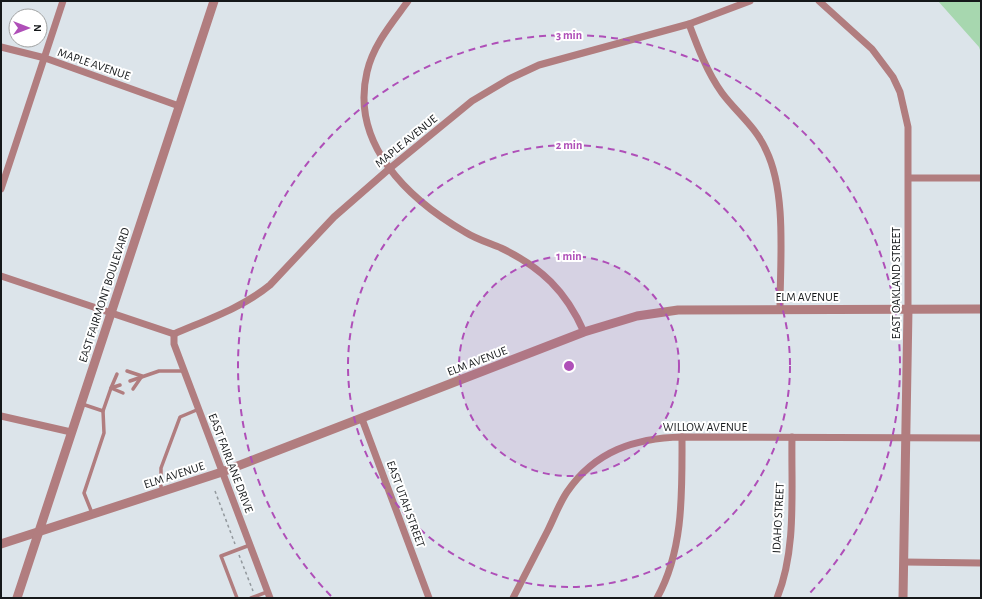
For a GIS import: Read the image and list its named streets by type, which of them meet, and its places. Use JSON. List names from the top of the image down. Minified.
{"streets":{"street":["MAPLE AVENUE","EAST OAKLAND STREET","EAST FAIRMONT BOULEVARD","ELM AVENUE","WILLOW AVENUE","EAST FAIRLANE DRIVE","EAST UTAH STREET","IDAHO STREET"]},"crossings":[["MAPLE AVENUE","EAST FAIRMONT BOULEVARD"],["MAPLE AVENUE","EAST FAIRLANE DRIVE"],["EAST OAKLAND STREET","ELM AVENUE"],["EAST OAKLAND STREET","WILLOW AVENUE"],["EAST FAIRMONT BOULEVARD","ELM AVENUE"],["ELM AVENUE","EAST FAIRLANE DRIVE"],["ELM AVENUE","EAST UTAH STREET"],["WILLOW AVENUE","IDAHO STREET"]],"north":"right","rings":["3 min","2 min","1 min"]}
